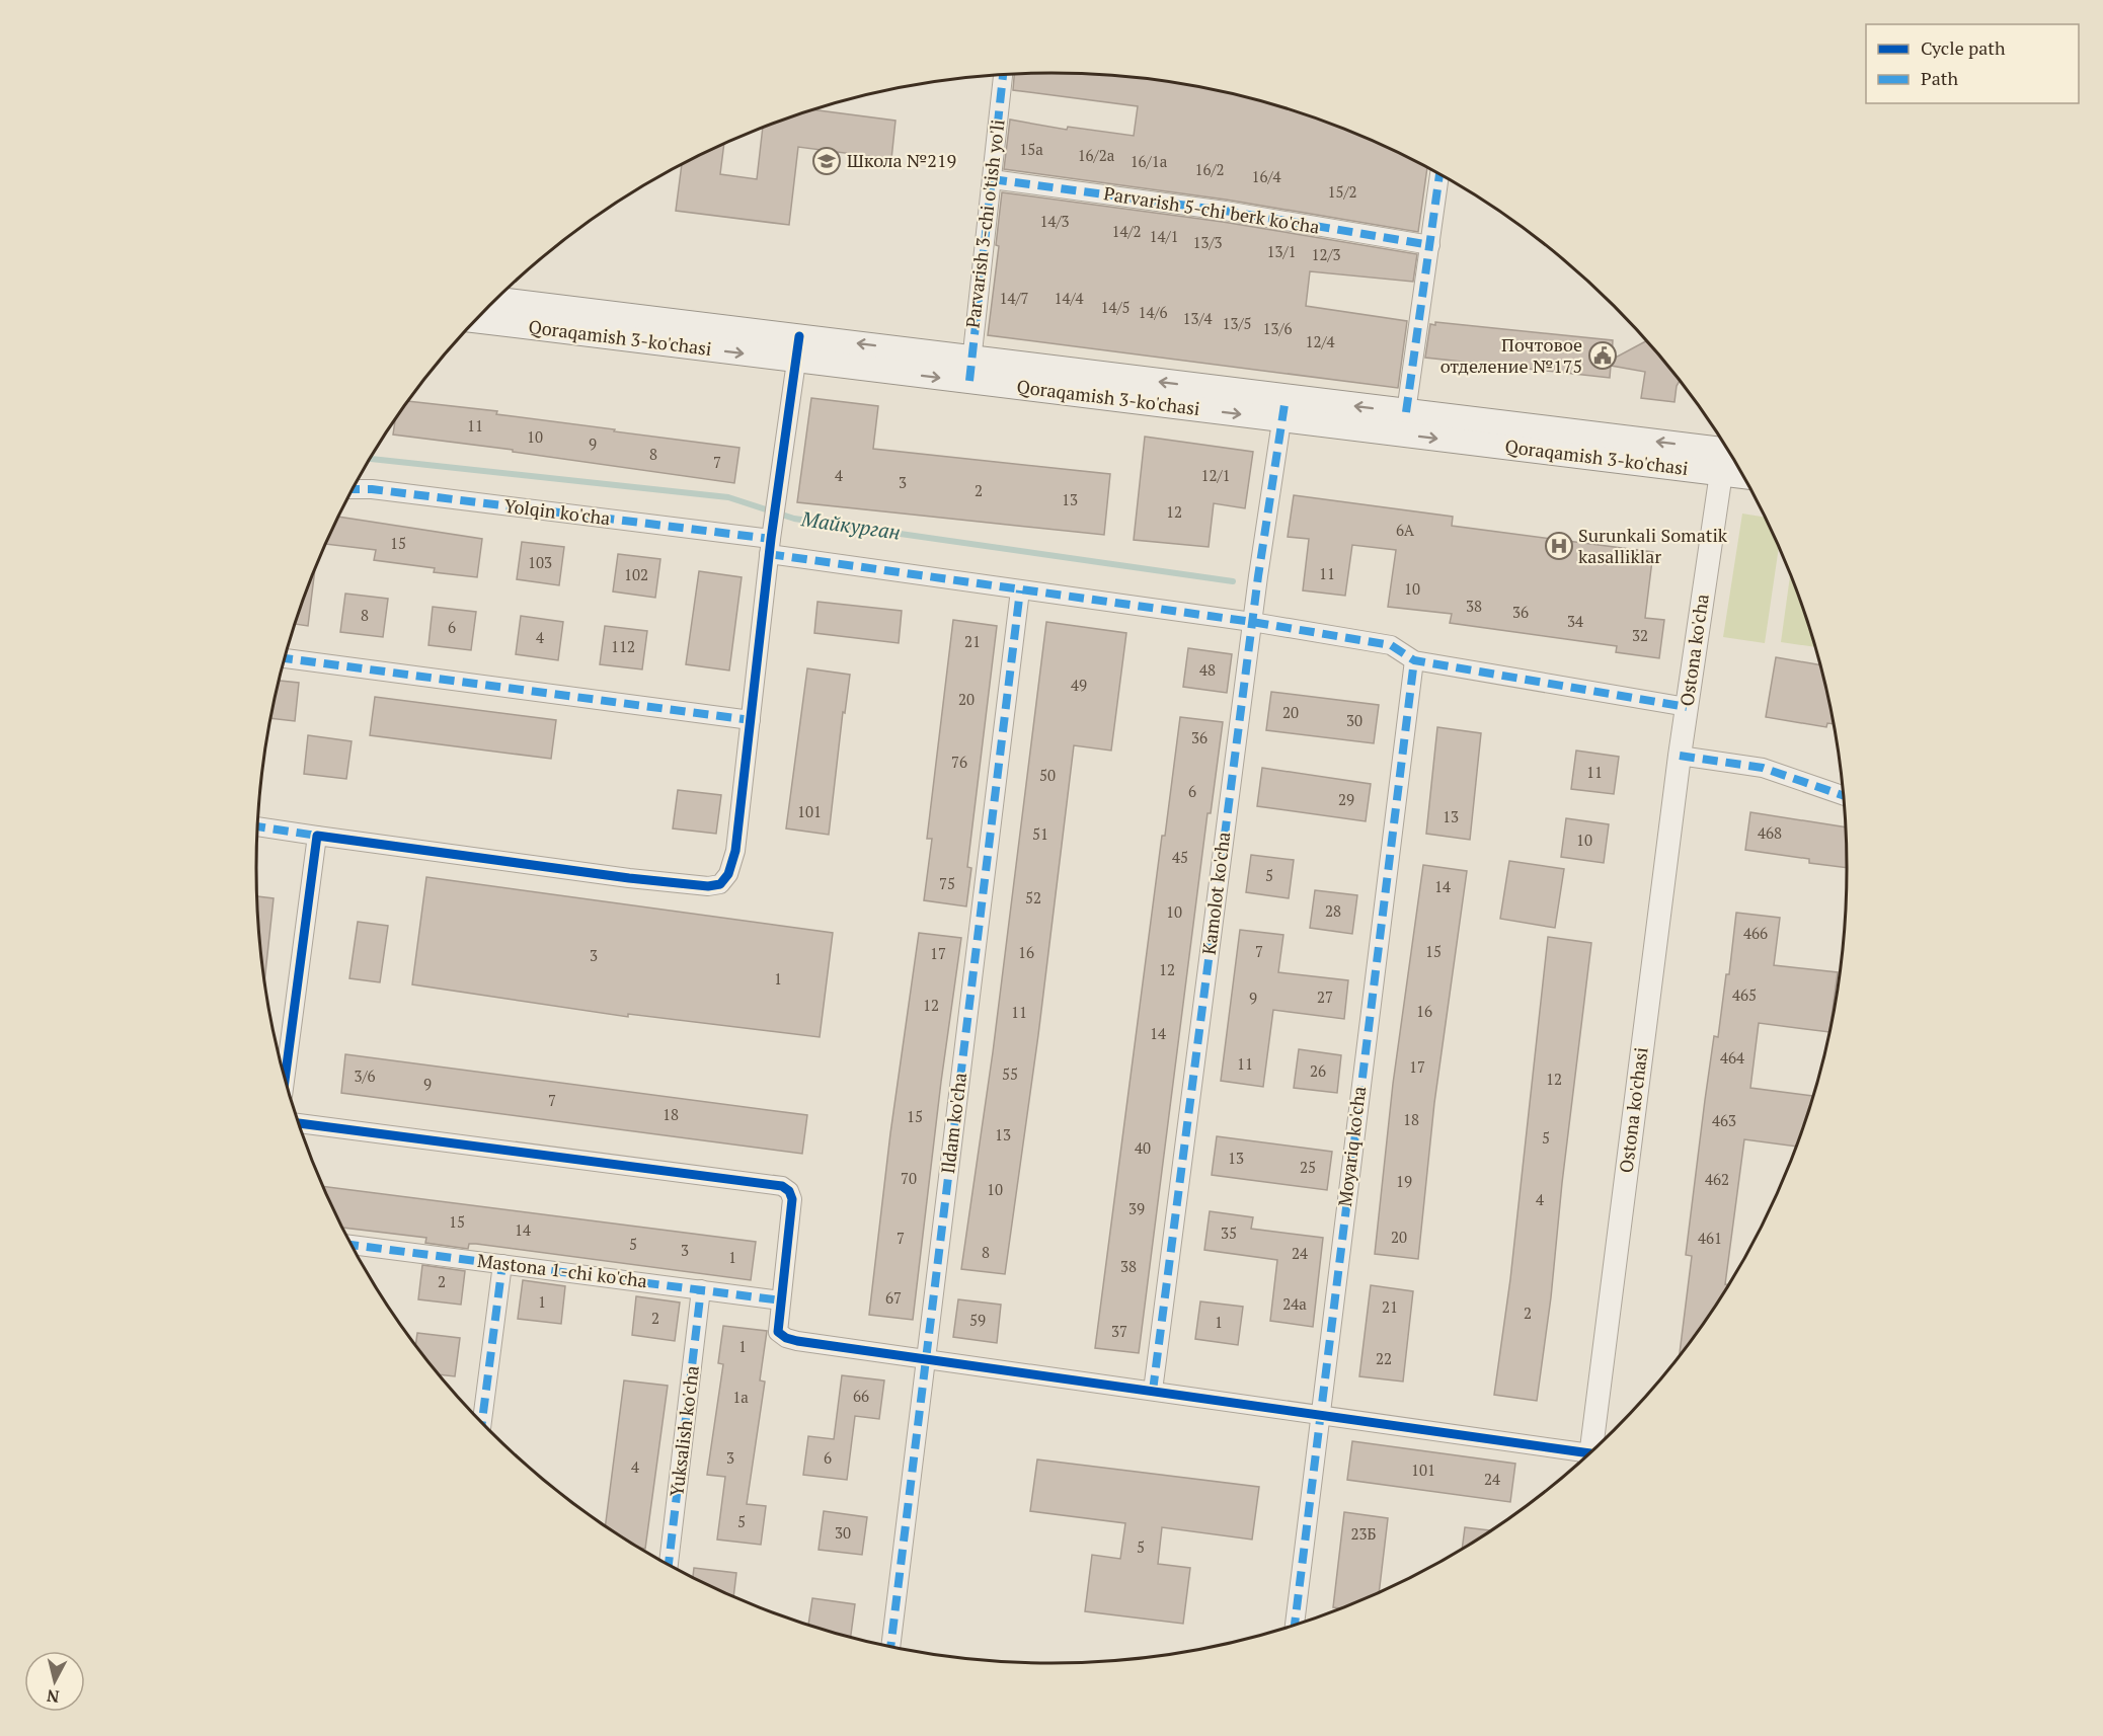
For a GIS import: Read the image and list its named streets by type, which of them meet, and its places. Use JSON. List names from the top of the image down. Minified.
{"streets":{"main road":["Qoraqamish 3-ko'chasi"],"street":["Parvarish 5-chi berk ko'cha","Parvarish 3-chi o'tish yo'li","Yolqin ko'cha","Ostona ko'cha","Kamolot ko'cha","Ostona ko'chasi","Ildam ko'cha","Moyariq ko'cha","Mastona 1-chi ko'cha","Yuksalish ko'cha"]},"crossings":[["Parvarish 5-chi berk ko'cha","Parvarish 3-chi o'tish yo'li"],["Parvarish 3-chi o'tish yo'li","Qoraqamish 3-ko'chasi"],["Qoraqamish 3-ko'chasi","Kamolot ko'cha"],["Yolqin ko'cha","Kamolot ko'cha"],["Yolqin ko'cha","Ildam ko'cha"],["Yolqin ko'cha","Moyariq ko'cha"],["Ostona ko'cha","Ostona ko'chasi"],["Mastona 1-chi ko'cha","Yuksalish ko'cha"]],"water":["Майкурган"],"places":{"school or university":["Школа №219"],"public building":["Почтовое отделение №175"],"hospital":["Surunkali Somatik kasalliklar"]},"house_numbers":["15a","16/2a","16/1a","16/2","16/4","15/2","14/3","14/2","14/1","13/3","13/1","12/3","14/7","14/4","14/5","14/6","13/4","13/5","13/6","12/4","11","10","9","8","7","4","12/1","3","2","13","12","6А","15","103","11","102","10","38","36","8","34","6","32","4","21","112","48","49","20","20","30","36","76","11","50","6","29","101","13","468","51","10","45","5","75","14","52","28","10","466","7","15","16","17","3","12","1","465","27","9","12","16","11","14","464","11","17","26","55","3/6","12","9","7","18","15","18","463","13","5","40","13","25","70","462","19","10","4","39","15","14","35","20","7","461","5","3","8","24","1","38","2","67","1","24a","21","2","2","59","1","37","1","22","66","1a","3","6","4","101","24","5","30","23Б","5"],"legend":["Cycle path","Path"],"north":"bottom"}
